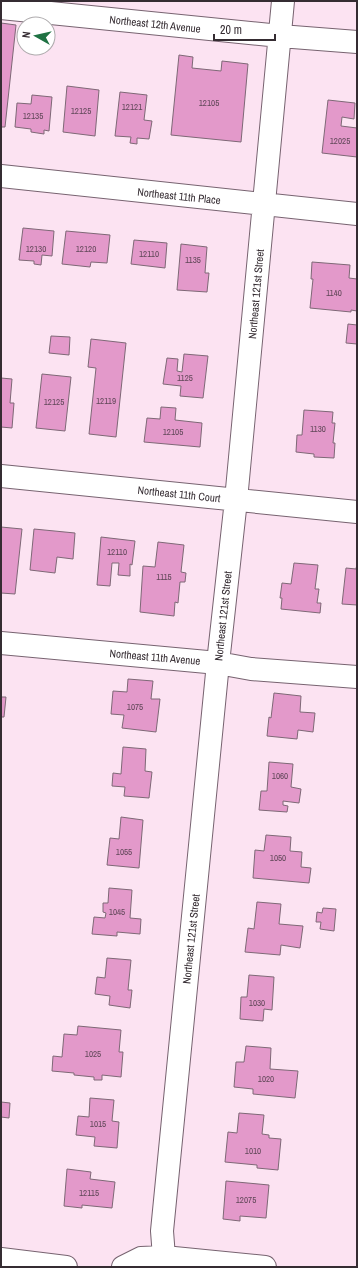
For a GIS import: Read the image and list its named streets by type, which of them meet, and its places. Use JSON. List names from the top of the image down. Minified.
{"streets":{"street":["Northeast 12th Avenue","Northeast 11th Place","Northeast 121st Street","Northeast 11th Court","Northeast 11th Avenue"]},"crossings":[["Northeast 12th Avenue","Northeast 121st Street"],["Northeast 11th Place","Northeast 121st Street"],["Northeast 121st Street","Northeast 11th Court"],["Northeast 121st Street","Northeast 11th Avenue"]],"house_numbers":["12105","12121","12125","12135","12025","12130","12120","12110","1135","1140","1125","12119","12125","1130","12105","12110","1115","1075","1060","1055","1050","1045","1030","1025","1020","1015","1010","12115","12075"],"scale_bar":"20 m","north":"left"}
